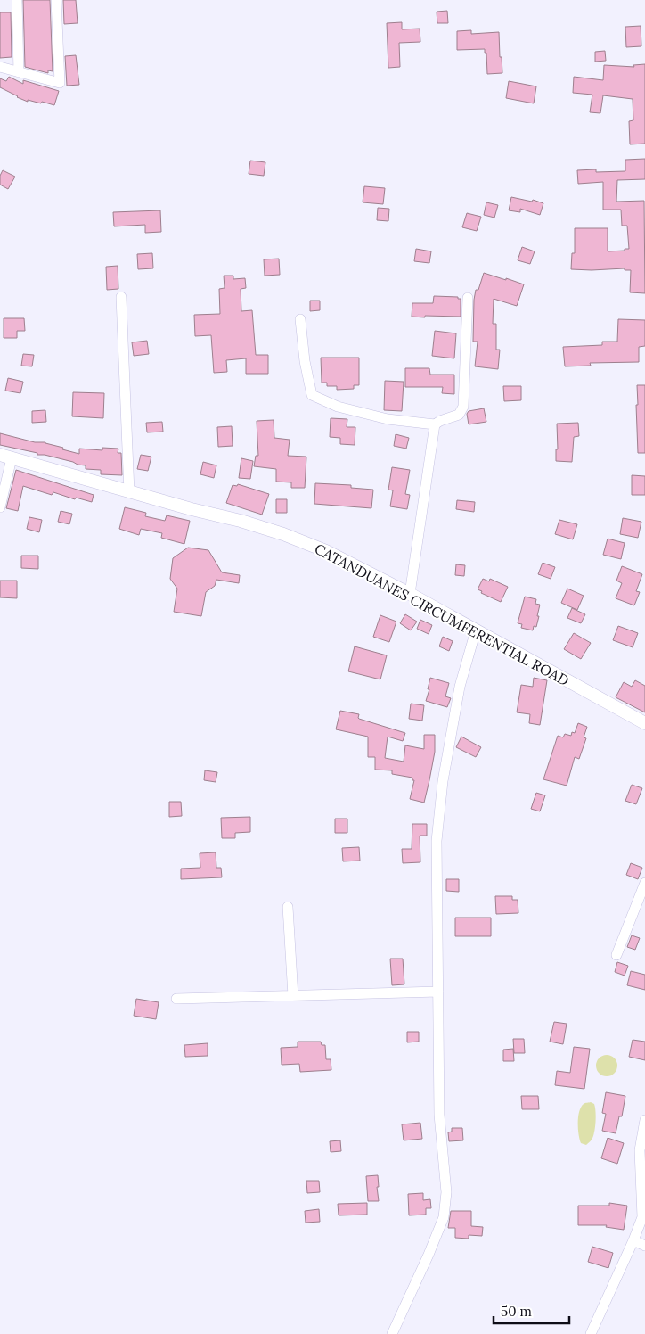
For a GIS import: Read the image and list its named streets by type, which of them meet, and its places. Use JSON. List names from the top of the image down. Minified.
{"streets":{"main road":["CATANDUANES CIRCUMFERENTIAL ROAD"]},"scale_bar":"50 m"}
